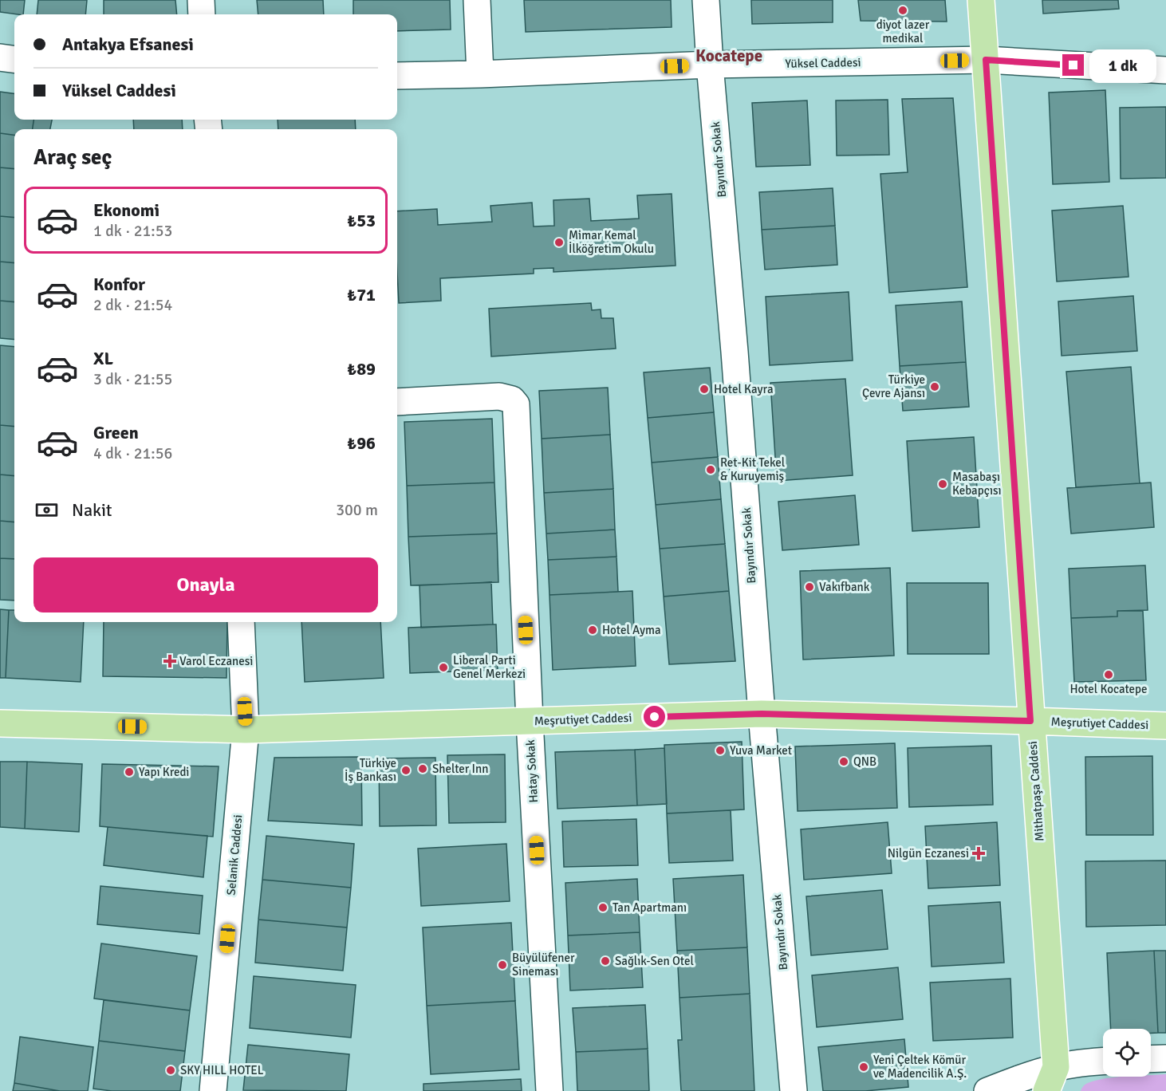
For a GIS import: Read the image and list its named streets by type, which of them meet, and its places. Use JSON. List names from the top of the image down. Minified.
{"streets":{"main road":["Meşrutiyet Caddesi","Mithatpaşa Caddesi"],"street":["Yüksel Caddesi","Bayındır Sokak","Hatay Sokak","Selanik Caddesi"]},"crossings":[["Yüksel Caddesi","Bayındır Sokak"],["Yüksel Caddesi","Mithatpaşa Caddesi"],["Bayındır Sokak","Meşrutiyet Caddesi"],["Meşrutiyet Caddesi","Hatay Sokak"],["Meşrutiyet Caddesi","Mithatpaşa Caddesi"],["Meşrutiyet Caddesi","Selanik Caddesi"]],"districts":["Kocatepe"],"places":{"other":["diyot lazer medikal","Mimar Kemal İlköğretim Okulu","Türkiye Çevre Ajansı","Hotel Kayra","Ret-Kit Tekel & Kuruyemiş","Masabaşı Kebapçısı","Vakıfbank","Hotel Ayma","Liberal Parti Genel Merkezi","Hotel Kocatepe","Yuva Market","QNB","Shelter Inn","Türkiye İş Bankası","Yapı Kredi","Tan Apartmanı","Sağlık-Sen Otel","Büyülüfener Sineması","Yeni Çeltek Kömür ve Madencilik A.Ş.","SKY HILL HOTEL"],"health":["Varol Eczanesi","Nilgün Eczanesi"]},"page":{"banner":["Antakya Efsanesi","Yüksel Caddesi"],"bubble":"1 dk","heading":"Araç seç","list":[{"name":"Ekonomi","note":"1 dk · 21:53","value":"₺53"},{"name":"Konfor","note":"2 dk · 21:54","value":"₺71"},{"name":"XL","note":"3 dk · 21:55","value":"₺89"},{"name":"Green","note":"4 dk · 21:56","value":"₺96"}],"pay":["Nakit","300 m"],"buttons":"Onayla"}}
